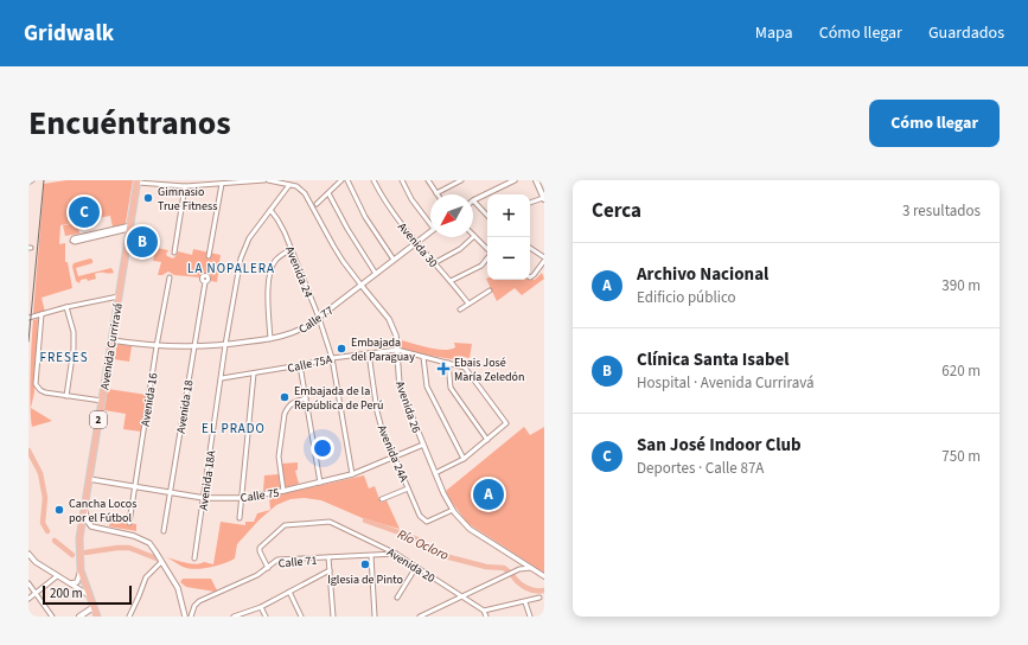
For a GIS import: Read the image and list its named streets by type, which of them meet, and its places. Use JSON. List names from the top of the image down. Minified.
{"streets":{"highway":["Avenida Curriravá","2"],"street":["Avenida 30","Avenida 24","Calle 77","Calle 75A","Avenida 16","Avenida 18","Avenida 26","Avenida 24A","Avenida 18A","Calle 75","Calle 71","Avenida 20"]},"crossings":[["Avenida 30","Calle 77"],["Avenida 24","Calle 77"],["Avenida 24","Calle 75A"],["Avenida 24","Avenida 18A"],["Avenida 24","Calle 75"],["Calle 77","Avenida Curriravá"],["Calle 77","Avenida 16"],["Calle 77","Avenida 18"],["Calle 77","Avenida 26"],["Calle 77","Avenida 18A"],["Avenida Curriravá","2"],["Avenida Curriravá","Calle 75"],["Calle 75A","Avenida 26"],["Calle 75A","Avenida 24A"],["Calle 75A","Avenida 18A"],["Avenida 16","Calle 75"],["Avenida 18","Calle 75"],["Avenida 26","Avenida 24A"],["Avenida 26","Avenida 18A"],["Avenida 26","Calle 75"],["Avenida 24A","Calle 75"],["Avenida 18A","Calle 75"],["Calle 71","Avenida 20"]],"districts":["LA NOPALERA","FRESES","EL PRADO"],"water":["Río Ocloro"],"places":{"other":["Gimnasio True Fitness","Embajada del Paraguay","Embajada de la República de Perú","Cancha Locos por el Fútbol","Iglesia de Pinto"],"health":["Ebais José María Zeledón"]},"scale_bar":"200 m","north":"bottom left","page":{"header":"Gridwalk","nav":["Mapa","Cómo llegar","Guardados"],"title":"Encuéntranos","buttons":"Cómo llegar","heading":["Cerca","3 resultados"],"map_buttons":["+","−"],"pins":["C","B","A"],"list":[{"mark":"A","name":"Archivo Nacional","note":"Edificio público","value":"390 m"},{"mark":"B","name":"Clínica Santa Isabel","note":"Hospital · Avenida Curriravá","value":"620 m"},{"mark":"C","name":"San José Indoor Club","note":"Deportes · Calle 87A","value":"750 m"}],"scale":"200 m"}}
